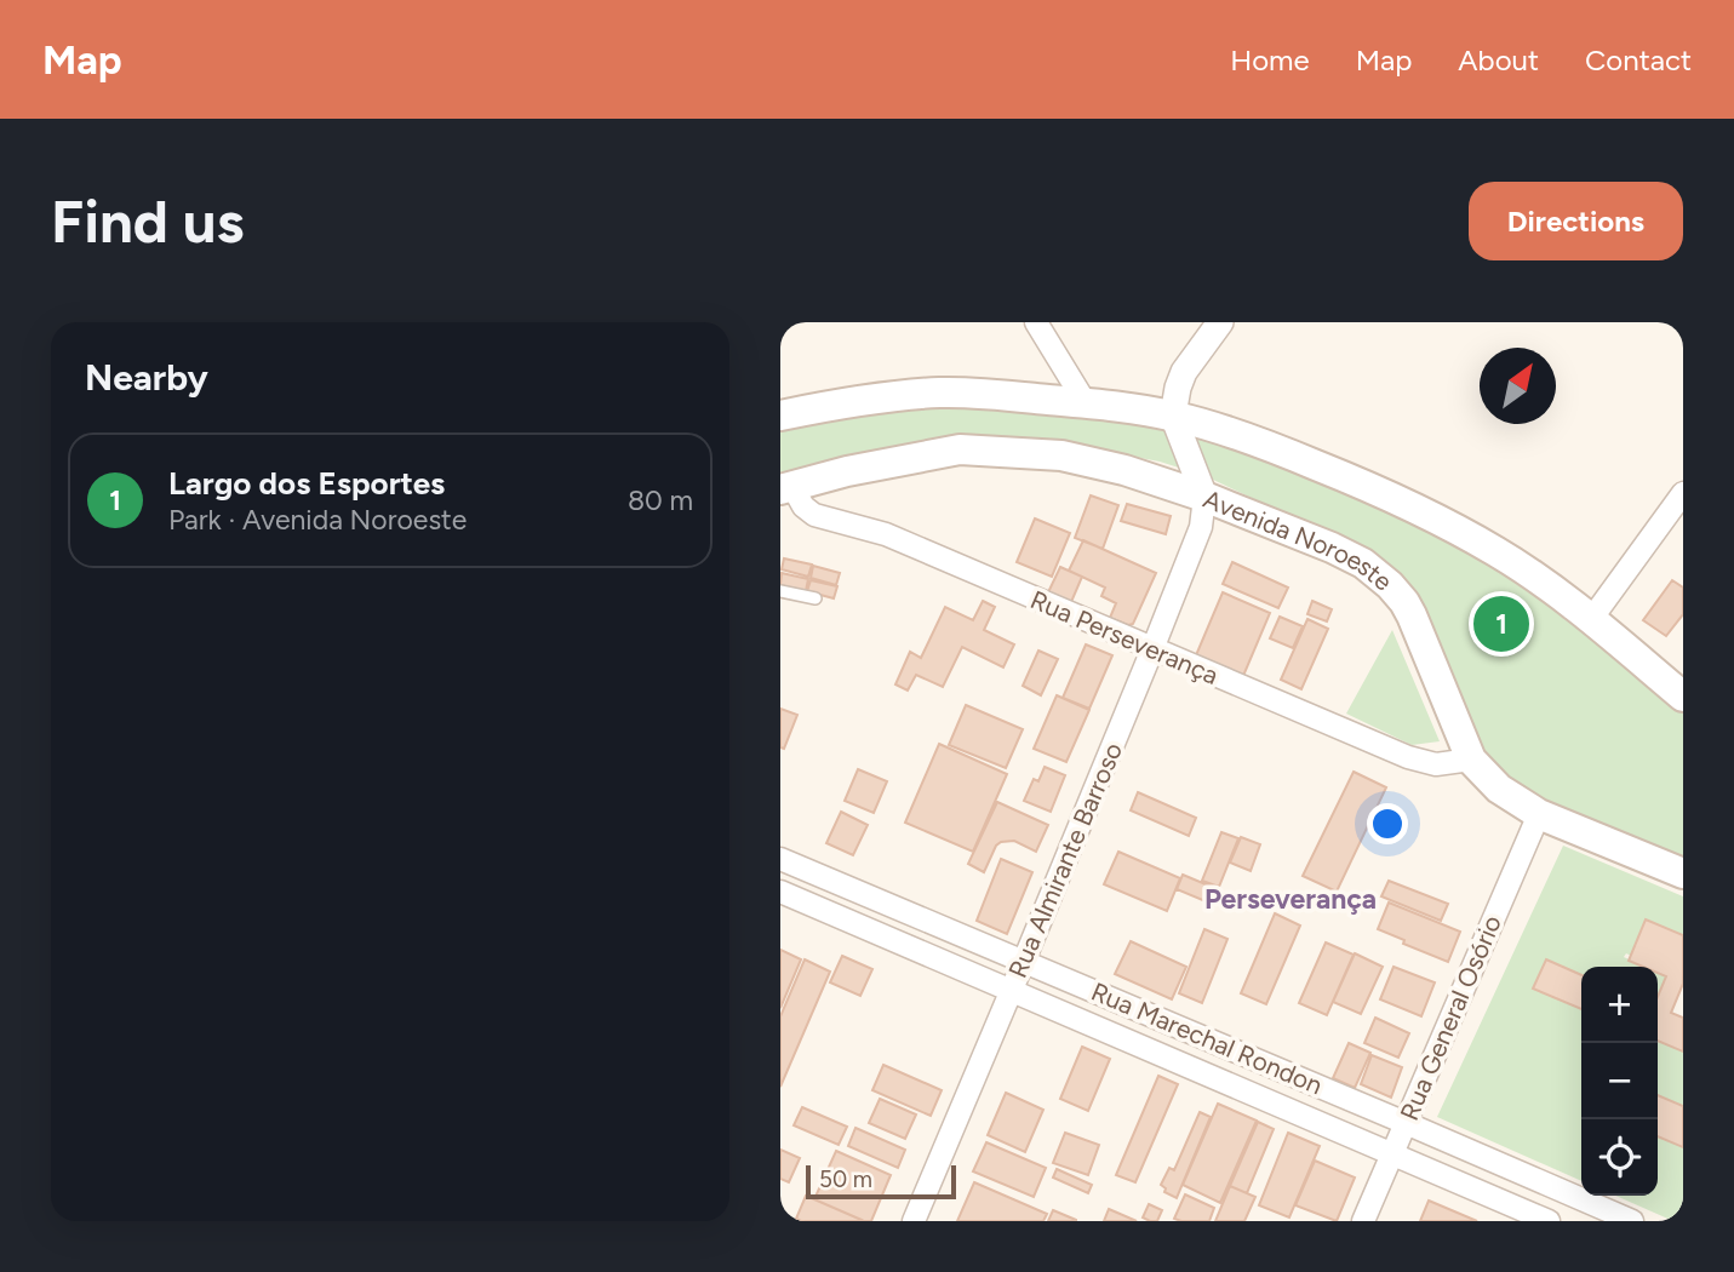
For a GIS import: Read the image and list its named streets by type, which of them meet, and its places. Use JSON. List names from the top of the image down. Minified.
{"streets":{"main road":["Avenida Noroeste"],"street":["Rua Perseverança","Rua Almirante Barroso","Rua General Osório","Rua Marechal Rondon"]},"crossings":[["Avenida Noroeste","Rua Perseverança"],["Avenida Noroeste","Rua Almirante Barroso"],["Avenida Noroeste","Rua General Osório"],["Rua Perseverança","Rua Almirante Barroso"],["Rua Almirante Barroso","Rua Marechal Rondon"],["Rua General Osório","Rua Marechal Rondon"]],"districts":["Perseverança"],"scale_bar":"50 m","north":"top right","page":{"header":"Map","nav":["Home","Map","About","Contact"],"buttons":"Directions","title":"Find us","heading":"Nearby","list":[{"mark":"1","name":"Largo dos Esportes","note":"Park · Avenida Noroeste","value":"80 m"}],"pins":"1","map_buttons":["+","−"],"scale":"50 m"}}
